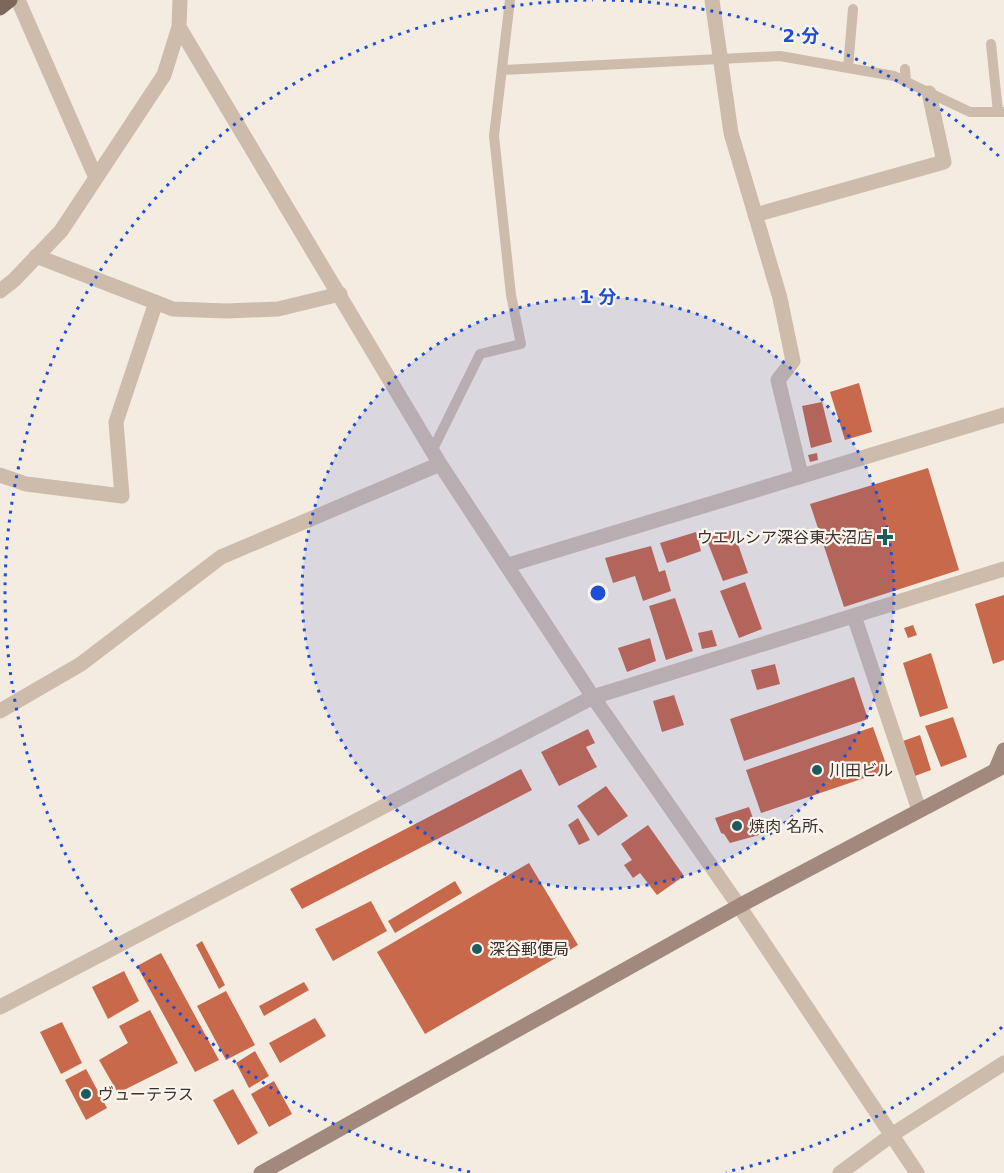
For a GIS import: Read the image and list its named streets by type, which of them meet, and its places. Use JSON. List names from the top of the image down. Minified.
{"places":{"health":["ウエルシア深谷東大沼店"],"other":["川田ビル","焼肉 名所、","深谷郵便局","ヴューテラス"]},"rings":["2 分","1 分"]}
